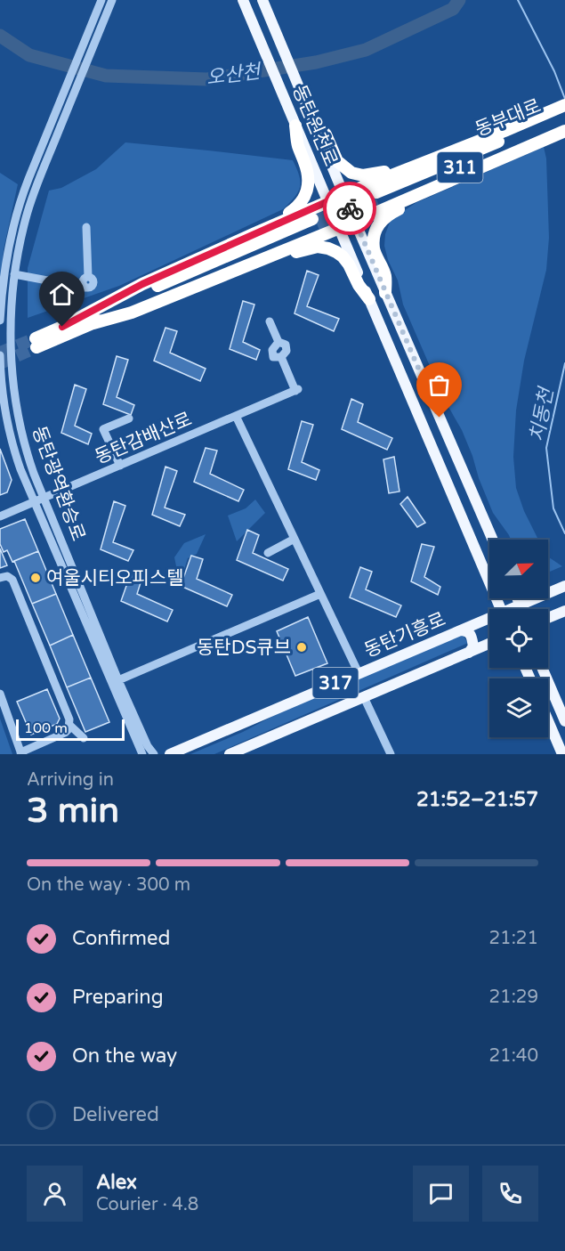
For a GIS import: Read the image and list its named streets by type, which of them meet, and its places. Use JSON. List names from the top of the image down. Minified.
{"streets":{"highway":["동부대로","311"],"main road":["동탄원천로","동탄기흥로","317"],"street":["동탄감배산로","동탄광역환승로"]},"crossings":[["동탄감배산로","동탄광역환승로"]],"water":["오산천","치동천"],"places":["여울시티오피스텔","동탄DS큐브"],"scale_bar":"100 m","north":"top right","page":{"scale":"100 m","heading":["3 min","Arriving in","21:52–21:57"],"panel":["Alex","Courier · 4.8"],"bar":"On the way · 300 m","list":[["Confirmed","21:21"],["Preparing","21:29"],["On the way","21:40"],"Delivered"]}}
